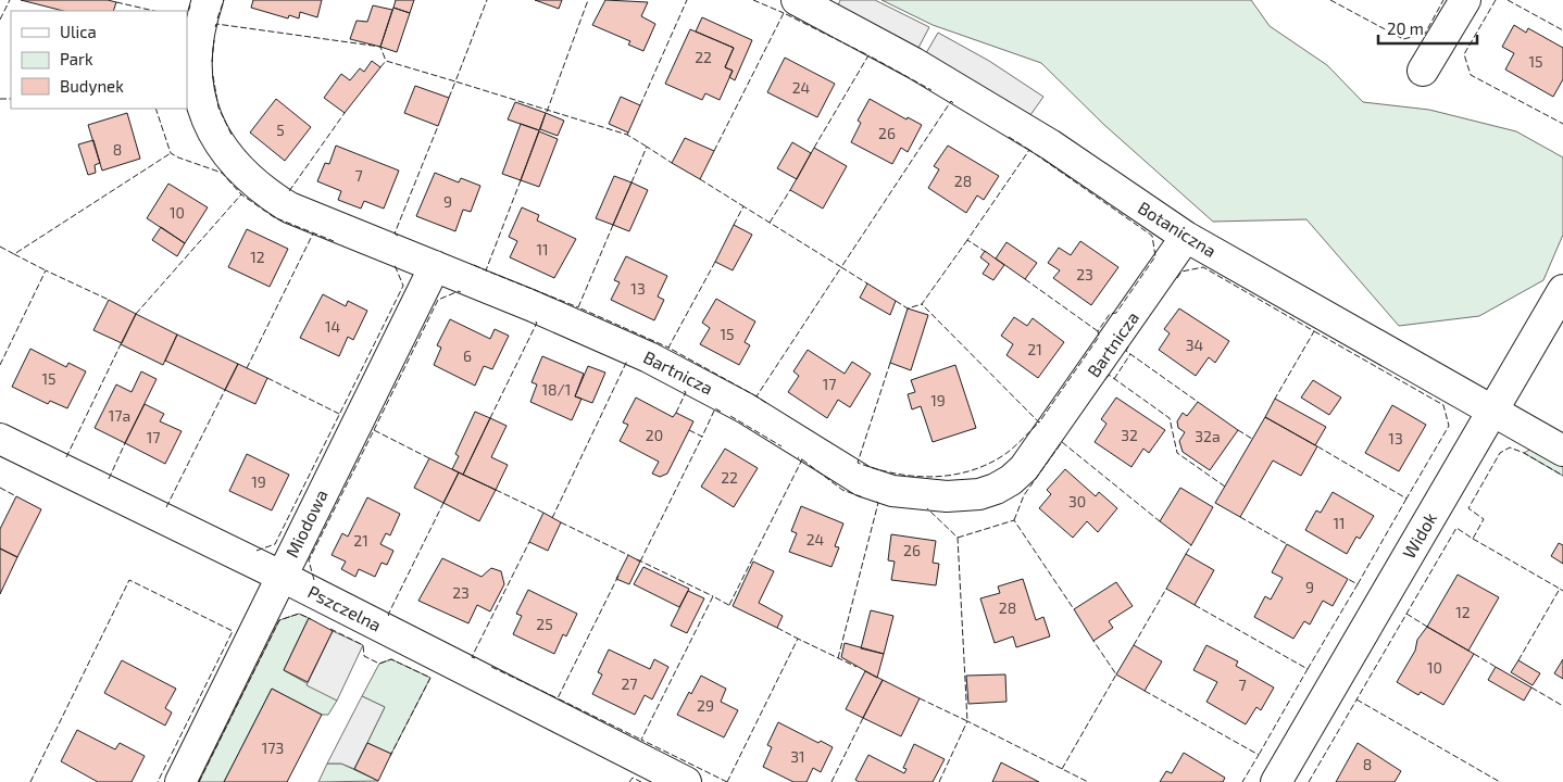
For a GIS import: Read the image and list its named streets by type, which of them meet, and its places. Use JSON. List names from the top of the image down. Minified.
{"streets":{"street":["Botaniczna","Bartnicza","Miodowa","Widok","Pszczelna"]},"crossings":[["Botaniczna","Bartnicza"],["Botaniczna","Widok"],["Bartnicza","Miodowa"],["Miodowa","Pszczelna"]],"house_numbers":["22","15","24","5","26","8","7","28","9","10","11","12","23","13","14","15","34","21","6","15","17","18/1","19","17a","20","32","32a","17","13","22","19","30","11","24","21","26","9","23","28","12","25","10","27","7","29","173","31","8"],"legend":["Ulica","Park","Budynek"],"scale_bar":"20 m"}
